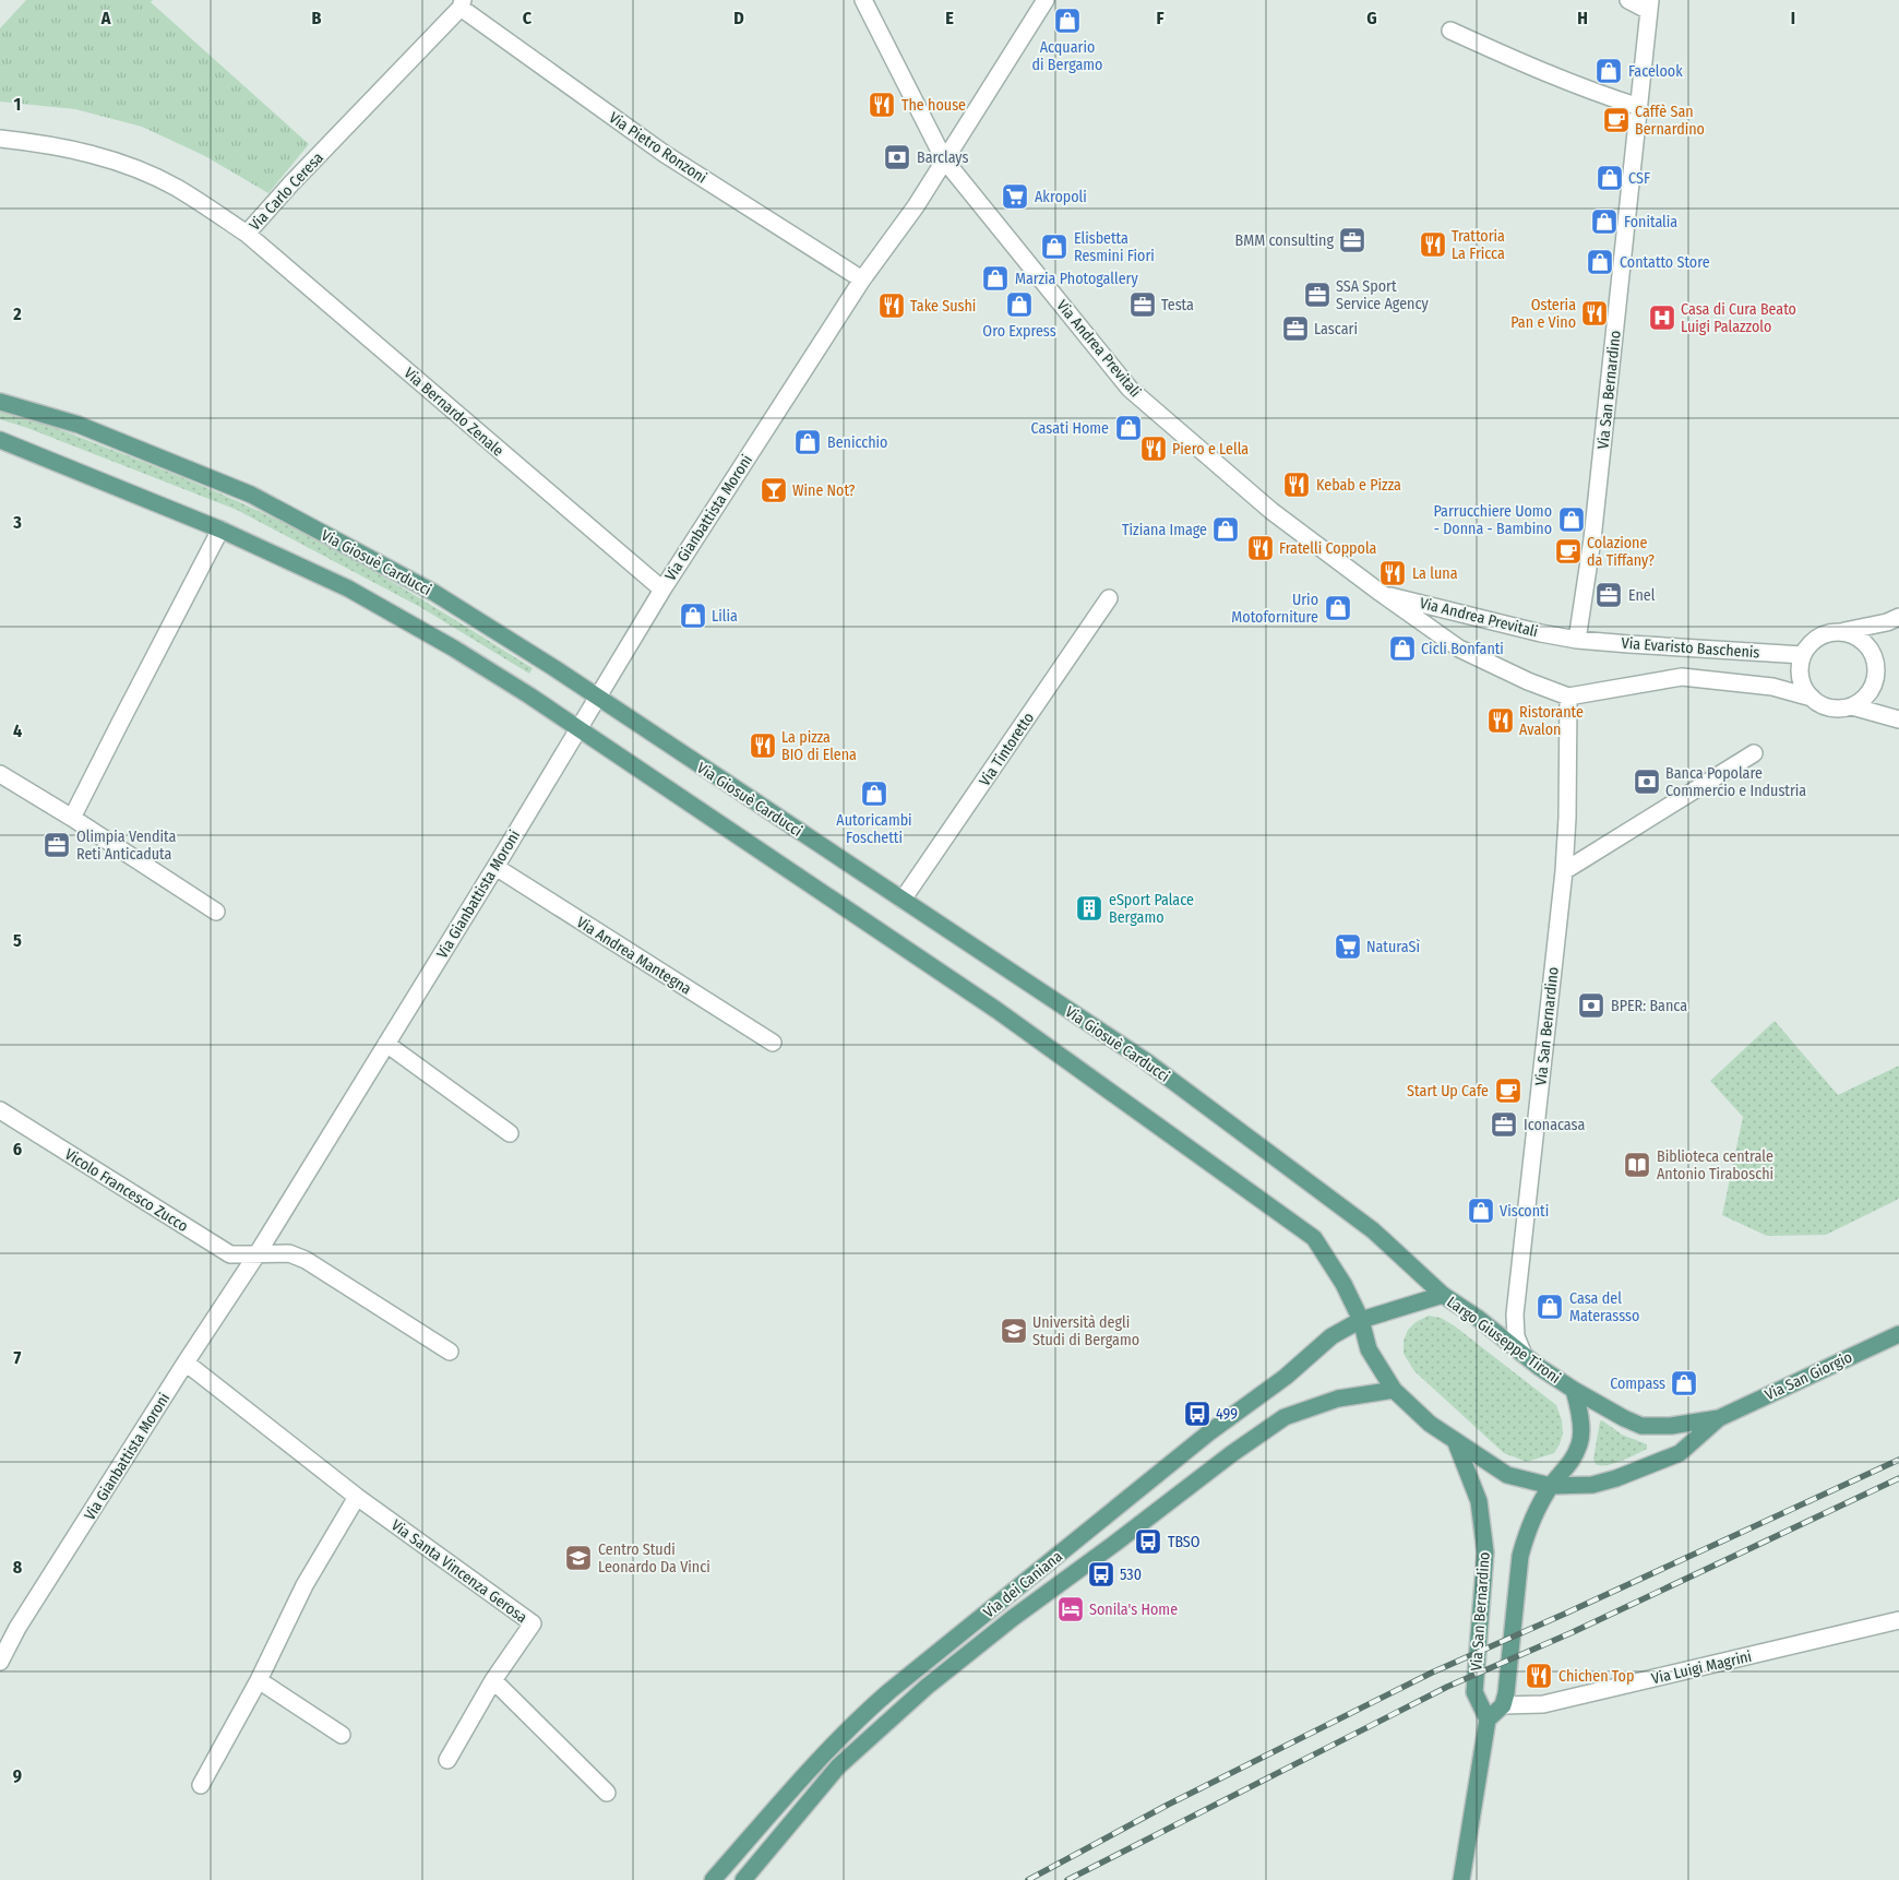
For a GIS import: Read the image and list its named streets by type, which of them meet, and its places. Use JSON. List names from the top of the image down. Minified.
{"streets":{"main road":["Via San Bernardino","Via Giosuè Carducci","Largo Giuseppe Tironi","Via San Giorgio","Via dei Caniana"],"street":["Via Pietro Ronzoni","Via Carlo Ceresa","Via Andrea Previtali","Via Bernardo Zenale","Via Gianbattista Moroni","Via Evaristo Baschenis","Via Tintoretto","Via Andrea Mantegna","Vicolo Francesco Zucco","Via Santa Vincenza Gerosa","Via Luigi Magrini"]},"crossings":[["Via Pietro Ronzoni","Via Carlo Ceresa"],["Via Pietro Ronzoni","Via Gianbattista Moroni"],["Via Carlo Ceresa","Via Bernardo Zenale"],["Via Andrea Previtali","Via San Bernardino"],["Via Andrea Previtali","Via Gianbattista Moroni"],["Via Andrea Previtali","Via Evaristo Baschenis"],["Via San Bernardino","Via Evaristo Baschenis"],["Via San Bernardino","Largo Giuseppe Tironi"],["Via Bernardo Zenale","Via Gianbattista Moroni"],["Via Gianbattista Moroni","Via Giosuè Carducci"],["Via Gianbattista Moroni","Via Andrea Mantegna"],["Via Gianbattista Moroni","Vicolo Francesco Zucco"],["Via Gianbattista Moroni","Via Santa Vincenza Gerosa"],["Via Giosuè Carducci","Via Tintoretto"],["Via Giosuè Carducci","Largo Giuseppe Tironi"],["Largo Giuseppe Tironi","Via San Giorgio"],["Largo Giuseppe Tironi","Via dei Caniana"]],"places":{"shop":["Acquario di Bergamo","Facelook","CSF","Fonitalia","Elisbetta Resmini Fiori","Contatto Store","Marzia Photogallery","Oro Express","Casati Home","Benicchio","Parrucchiere Uomo - Donna - Bambino","Tiziana Image","Urio Motoforniture","Lilia","Cicli Bonfanti","Autoricambi Foschetti","Visconti","Casa del Materassso","Compass"],"restaurant":["The house","Trattoria La Fricca","Take Sushi","Osteria Pan e Vino","Piero e Lella","Kebab e Pizza","Fratelli Coppola","La luna","Ristorante Avalon","La pizza BIO di Elena","Chichen Top"],"cafe":["Caffè San Bernardino","Colazione da Tiffany?","Start Up Cafe"],"bank":["Barclays","Banca Popolare Commercio e Industria","BPER: Banca"],"supermarket":["Akropoli","NaturaSì"],"office":["BMM consulting","SSA Sport Service Agency","Testa","Lascari","Enel","Olimpia Vendita Reti Anticaduta","Iconacasa"],"hospital":["Casa di Cura Beato Luigi Palazzolo"],"bar":["Wine Not?"],"building":["eSport Palace Bergamo"],"library":["Biblioteca centrale Antonio Tiraboschi"],"school or university":["Università degli Studi di Bergamo","Centro Studi Leonardo Da Vinci"],"bus stop":["499","TBSO","530"],"hotel":["Sonila's Home"]},"grid":{"columns":["A","B","C","D","E","F","G","H","I"],"rows":["1","2","3","4","5","6","7","8","9"]}}
